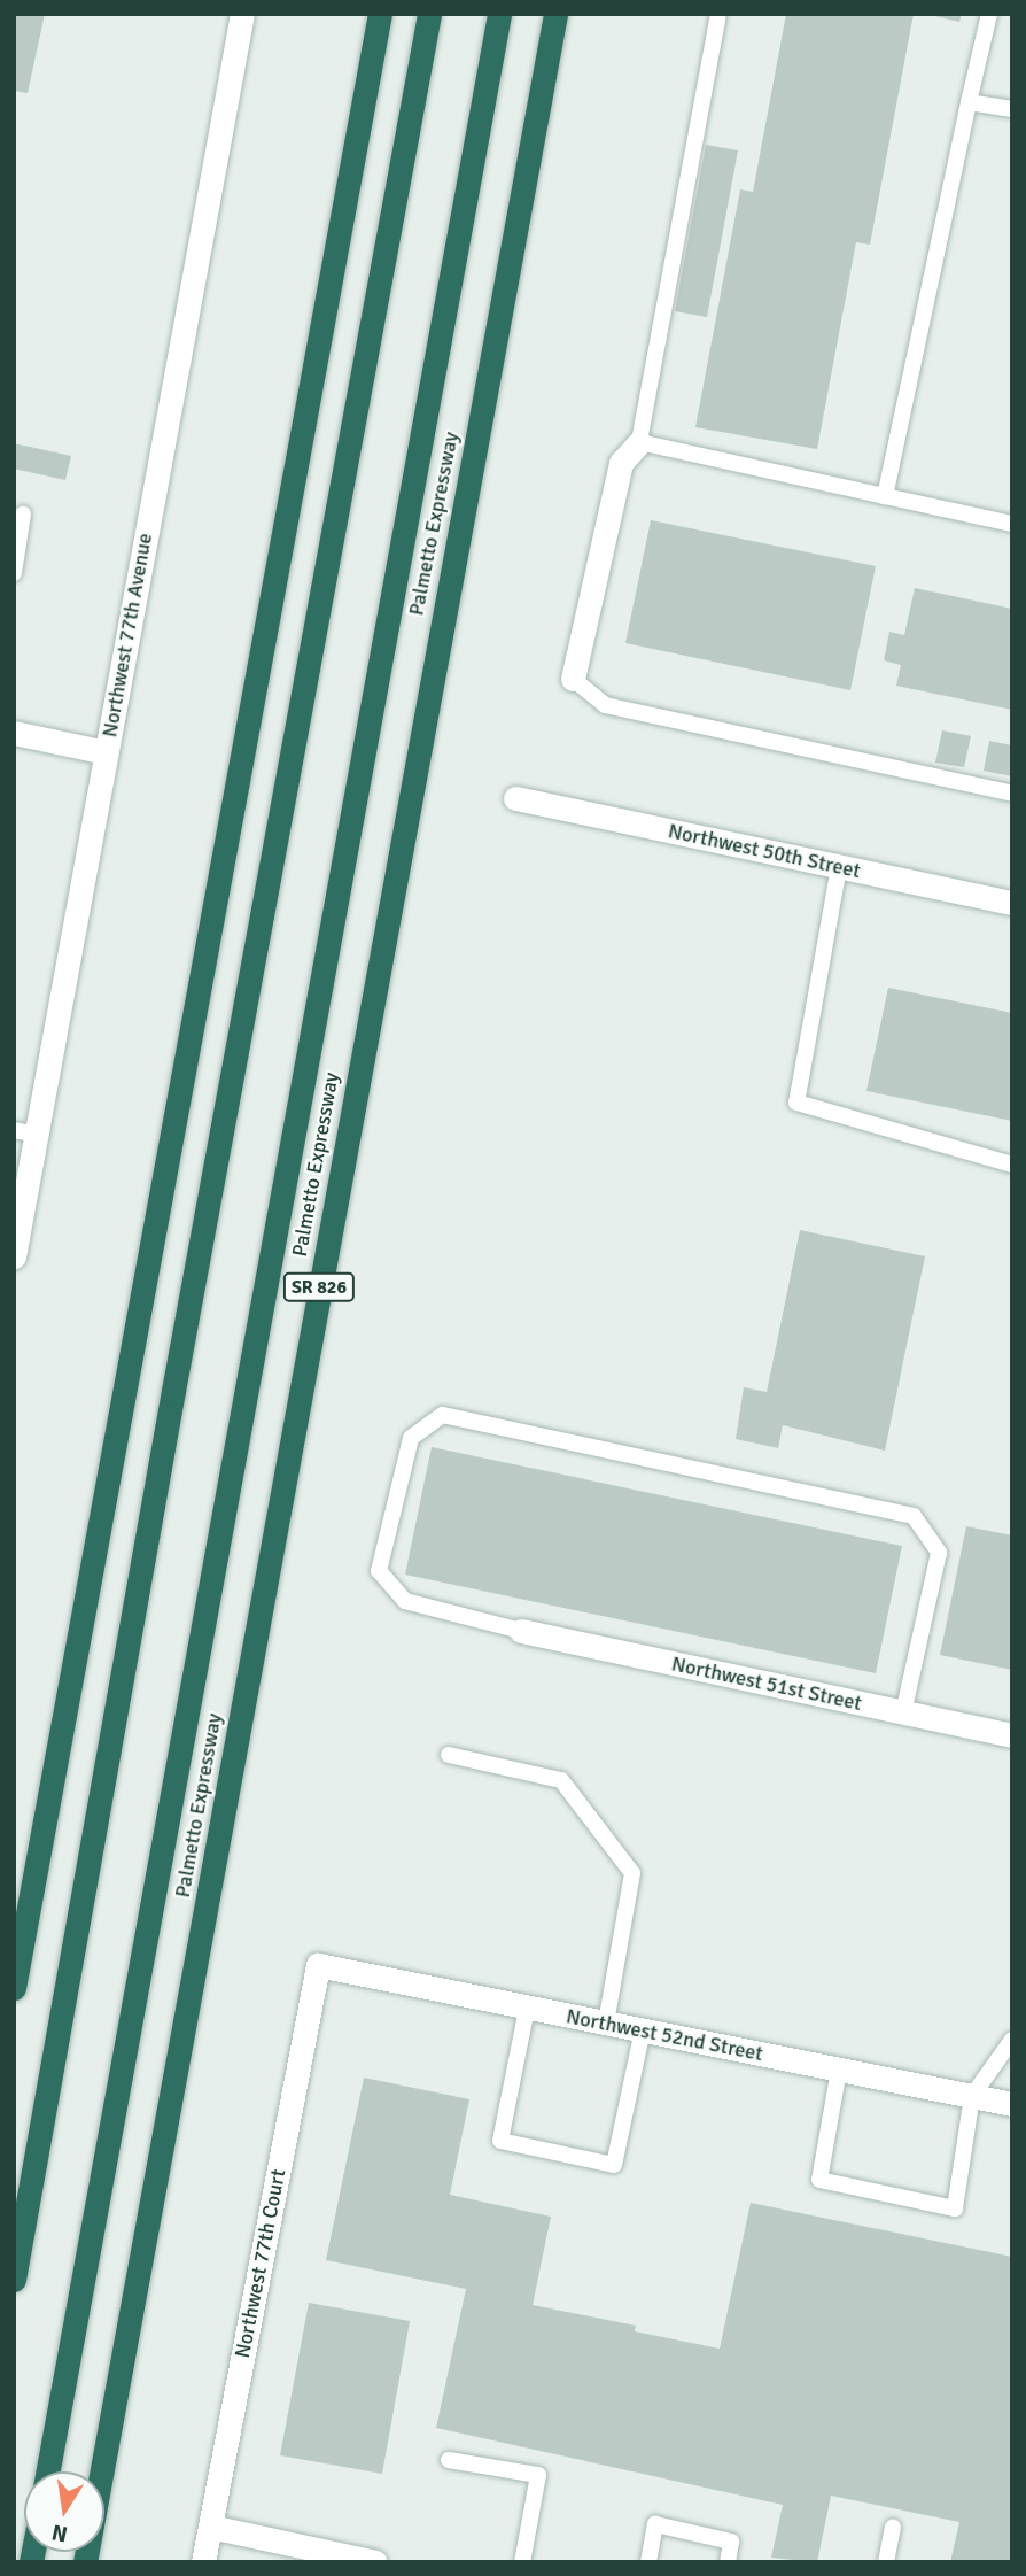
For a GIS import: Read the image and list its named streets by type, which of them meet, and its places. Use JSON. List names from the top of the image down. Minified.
{"streets":{"highway":["Palmetto Expressway","SR 826"],"street":["Northwest 77th Avenue","Northwest 50th Street","Northwest 51st Street","Northwest 52nd Street","Northwest 77th Court"]},"crossings":[["Northwest 52nd Street","Northwest 77th Court"]],"north":"bottom"}
